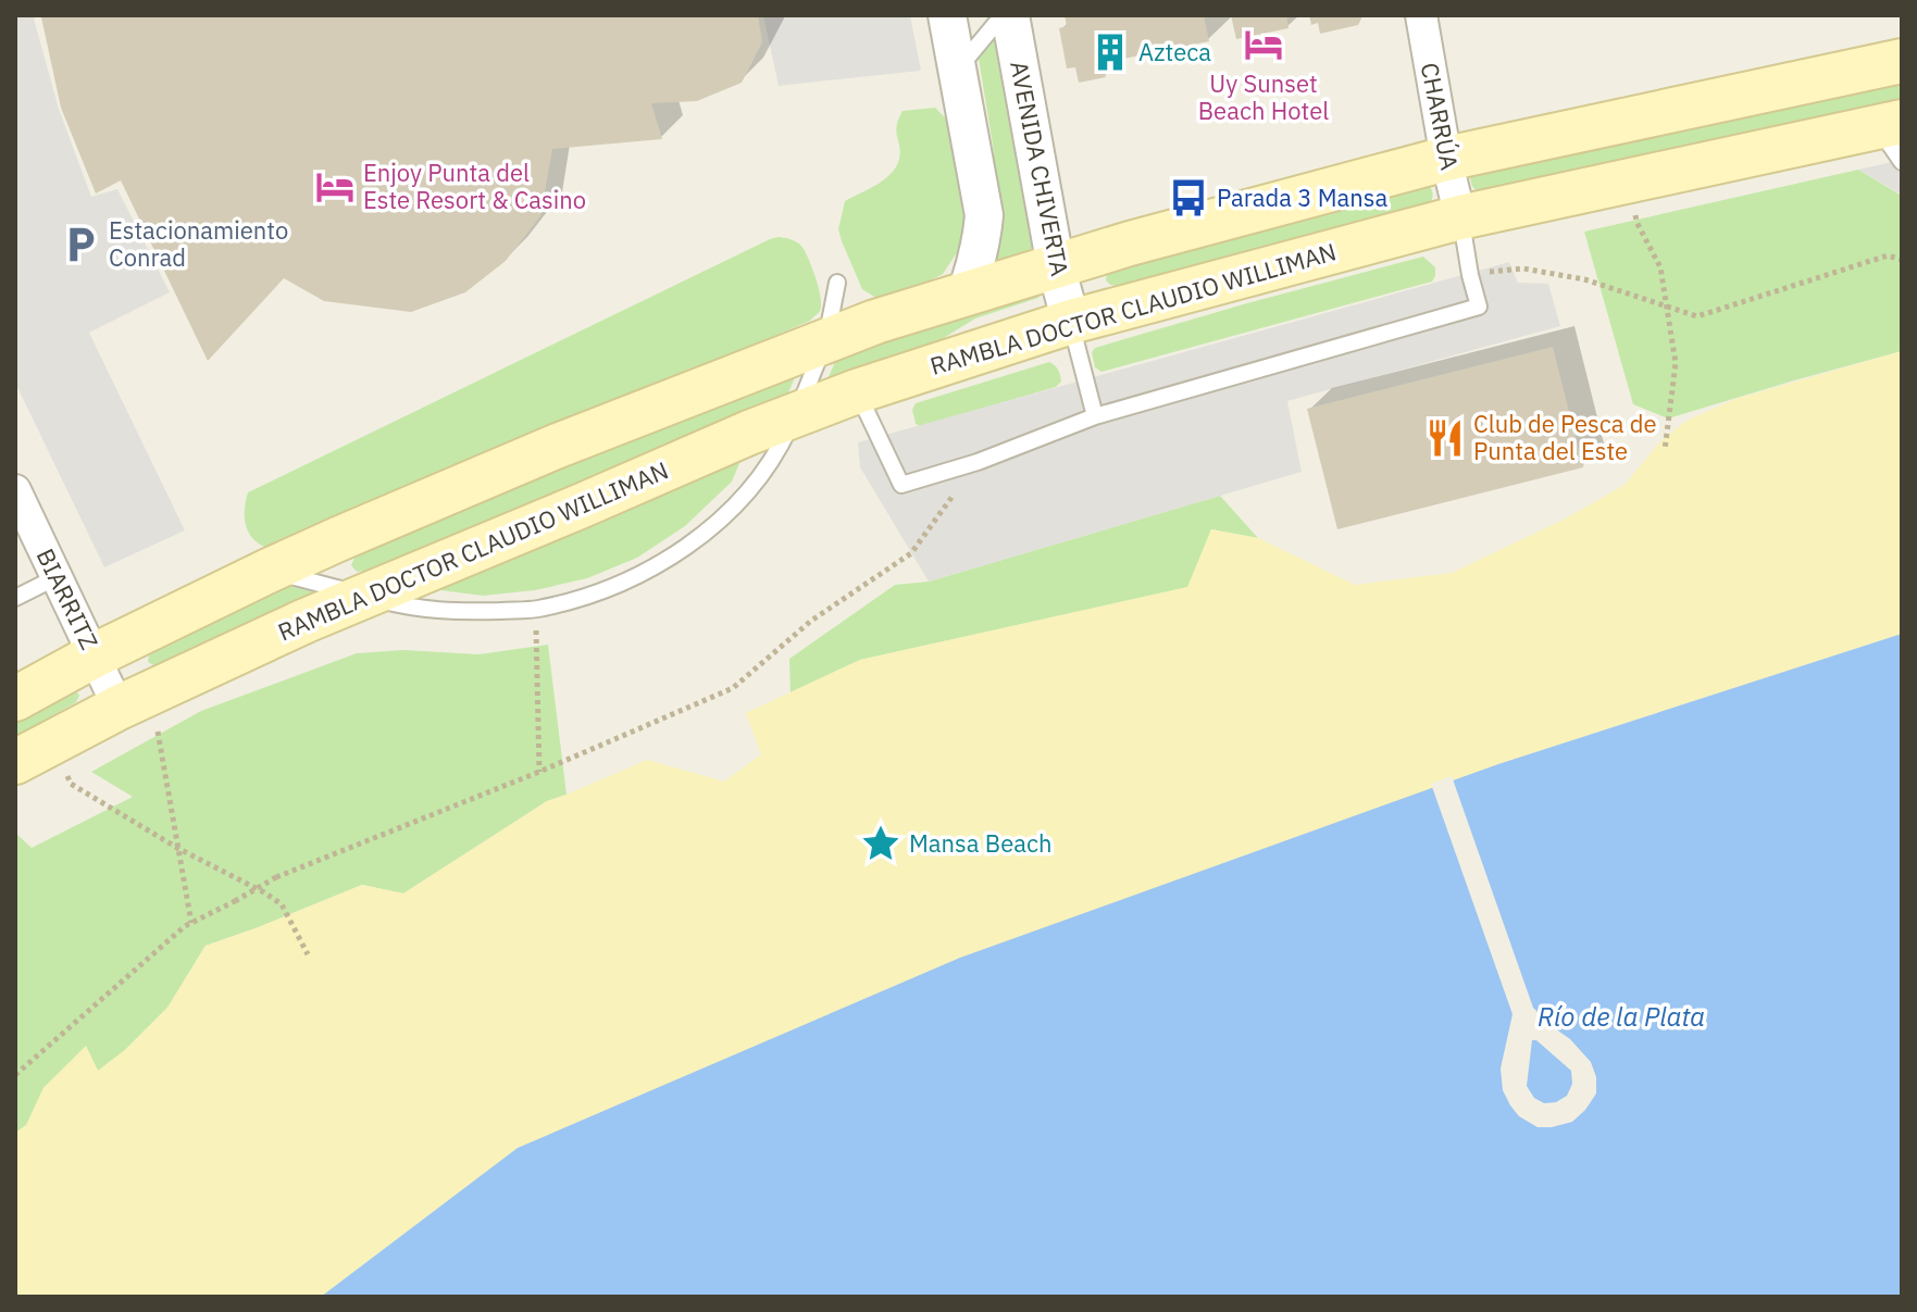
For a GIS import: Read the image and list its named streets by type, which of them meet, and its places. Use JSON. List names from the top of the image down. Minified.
{"streets":{"main road":["RAMBLA DOCTOR CLAUDIO WILLIMAN"],"street":["CHARRÚA","AVENIDA CHIVERTA","BIARRITZ"]},"crossings":[["CHARRÚA","RAMBLA DOCTOR CLAUDIO WILLIMAN"],["AVENIDA CHIVERTA","RAMBLA DOCTOR CLAUDIO WILLIMAN"],["RAMBLA DOCTOR CLAUDIO WILLIMAN","BIARRITZ"]],"water":["Río de la Plata"],"places":{"hotel":["Uy Sunset Beach Hotel","Enjoy Punta del Este Resort & Casino"],"building":["Azteca"],"bus stop":["Parada 3 Mansa"],"parking":["Estacionamiento Conrad"],"restaurant":["Club de Pesca de Punta del Este"],"place":["Mansa Beach"]}}
